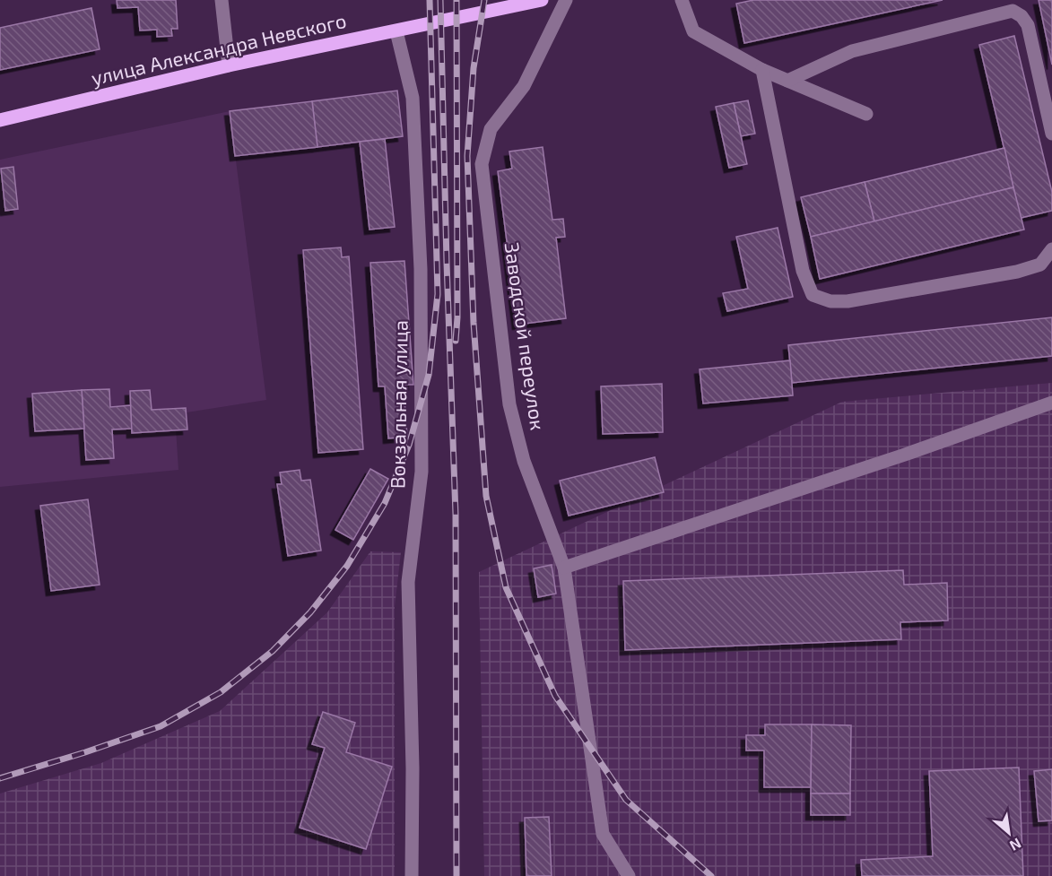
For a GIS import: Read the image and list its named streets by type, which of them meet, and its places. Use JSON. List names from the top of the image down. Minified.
{"streets":{"main road":["улица Александра Невского"],"street":["Заводской переулок","Вокзальная улица"]},"crossings":[["улица Александра Невского","Вокзальная улица"]],"north":"bottom right"}
